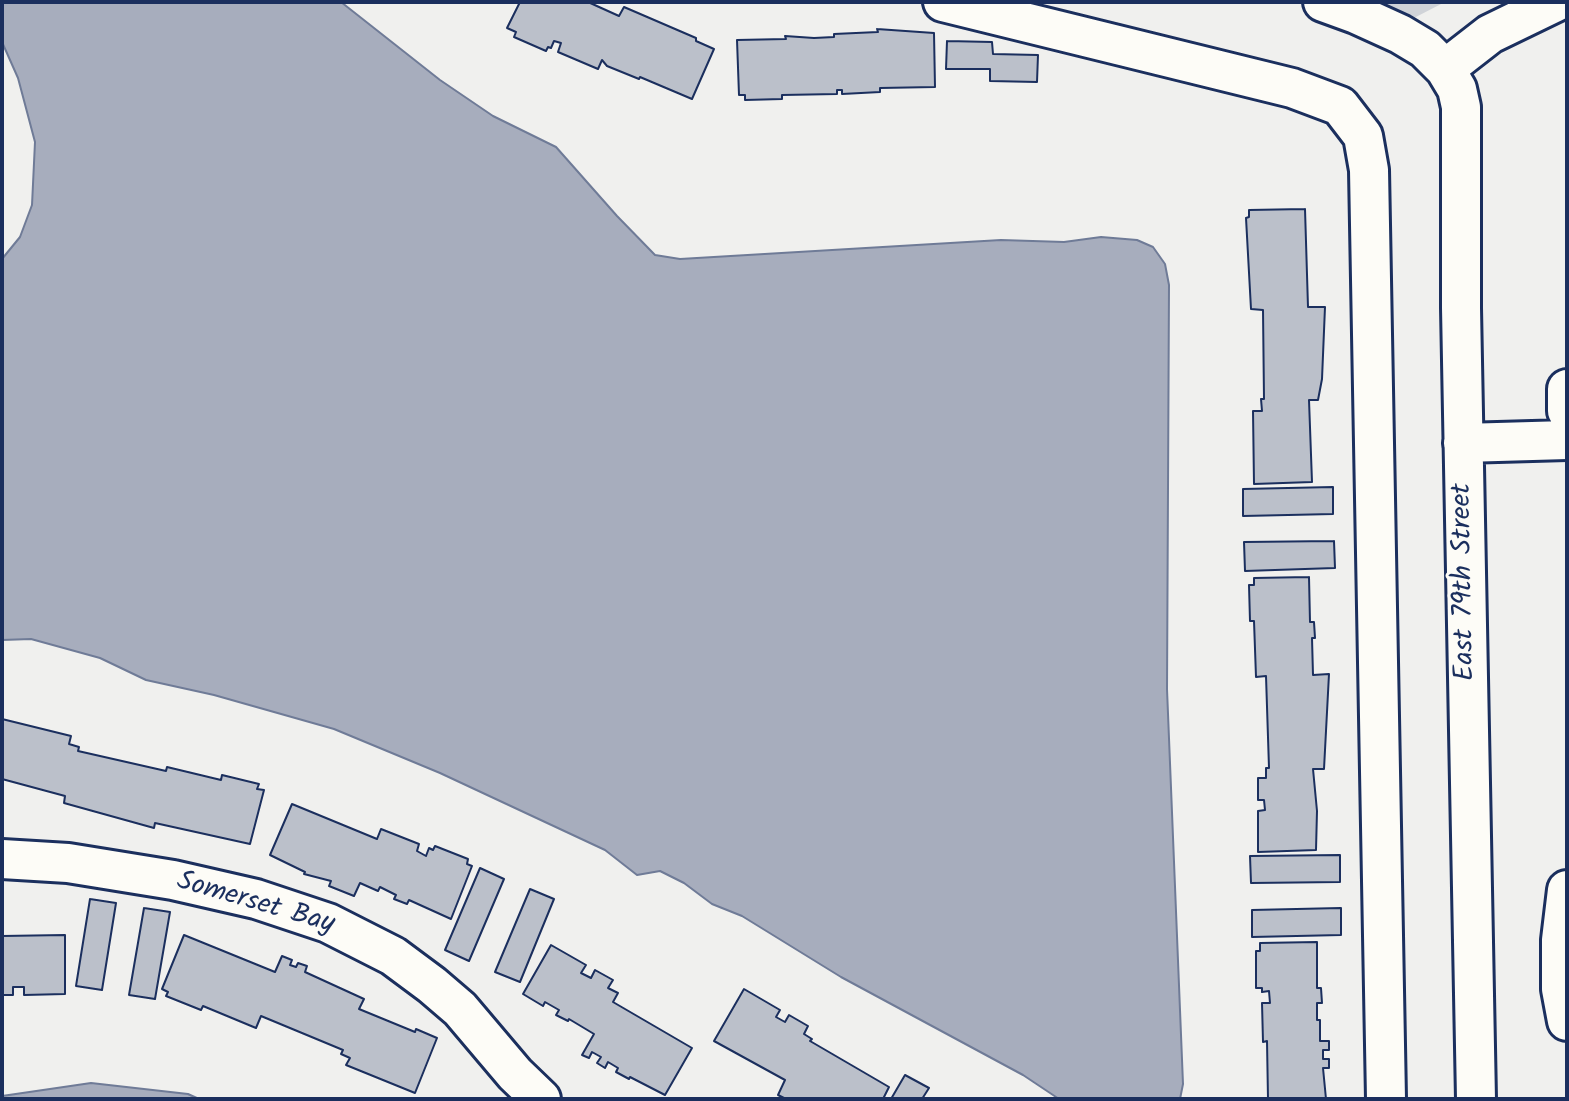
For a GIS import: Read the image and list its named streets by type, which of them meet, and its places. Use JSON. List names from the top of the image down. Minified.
{"streets":{"street":["East 79th Street","Somerset Bay"]}}
